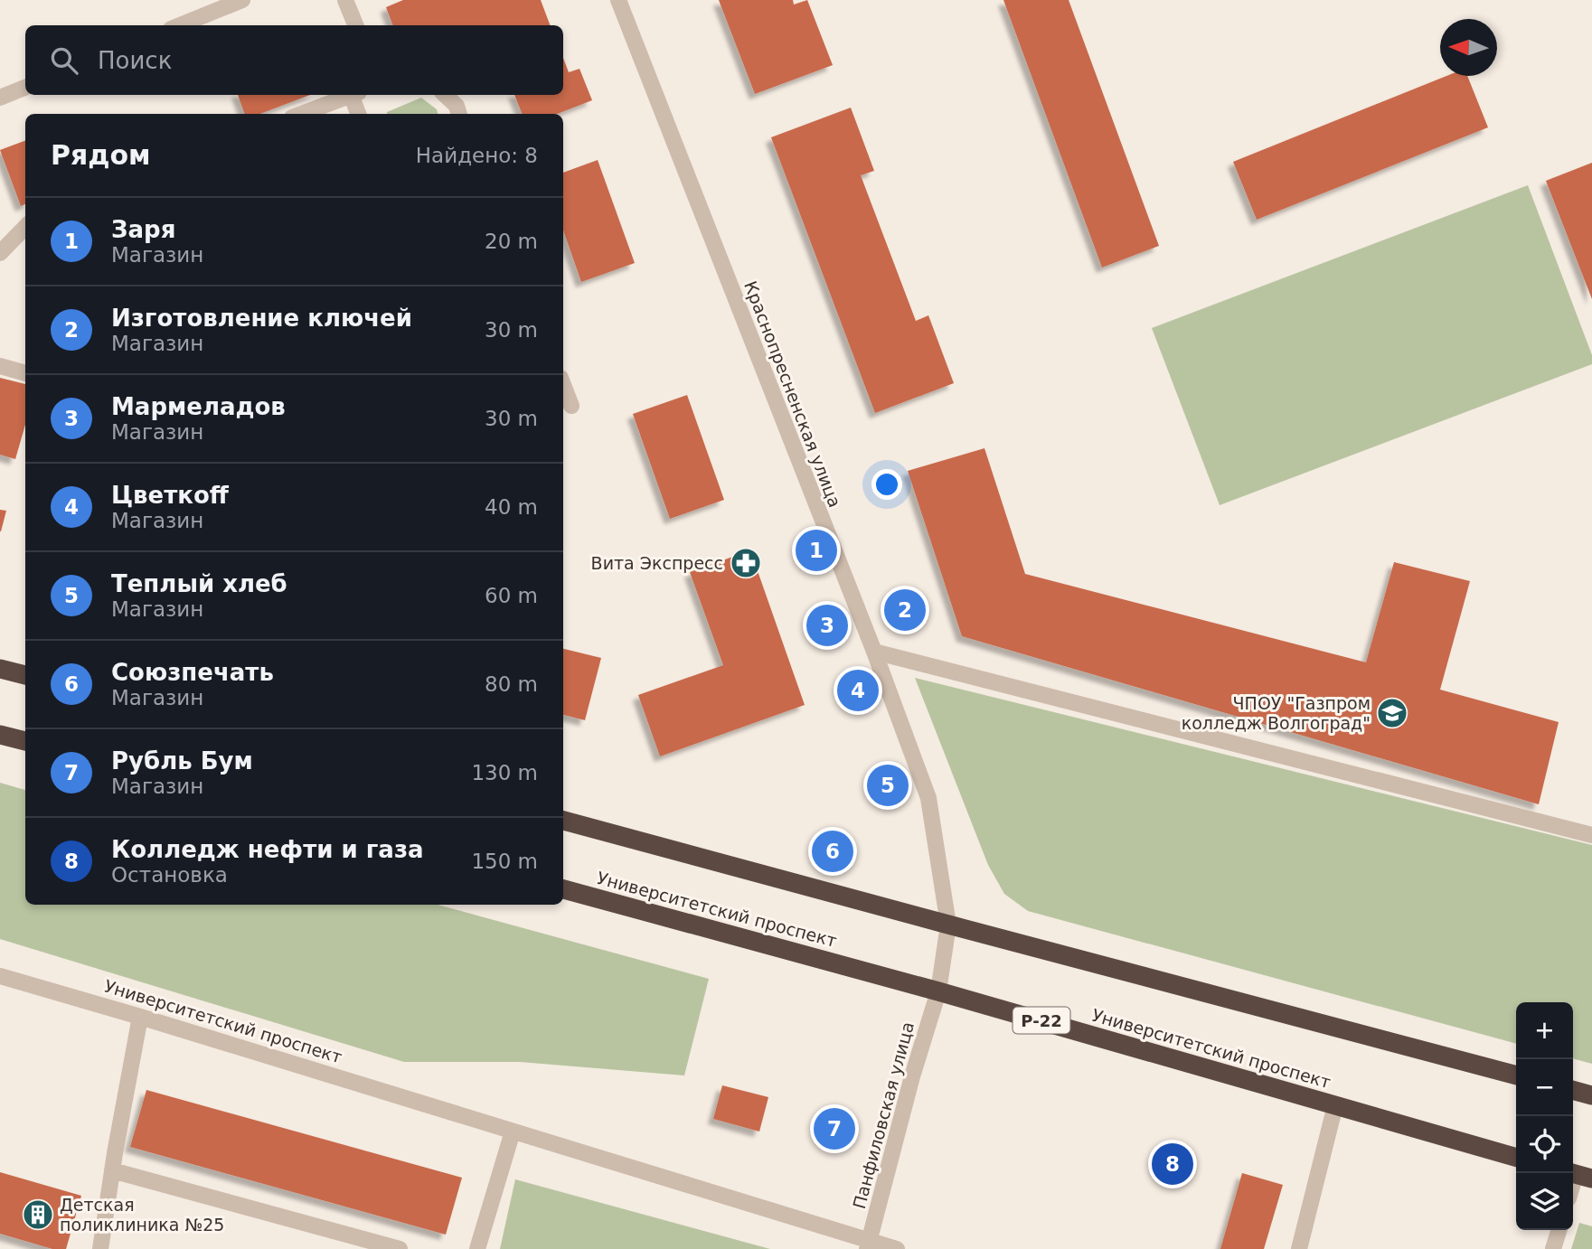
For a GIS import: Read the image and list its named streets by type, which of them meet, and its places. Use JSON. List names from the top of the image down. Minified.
{"streets":{"highway":["Университетский проспект","Р-22"],"street":["Краснопресненская улица","Панфиловская улица"]},"crossings":[["Краснопресненская улица","Университетский проспект"],["Краснопресненская улица","Панфиловская улица"],["Университетский проспект","Панфиловская улица"]],"places":{"pharmacy":["Вита Экспресс"],"school or university":["ЧПОУ \"Газпром колледж Волгоград\""],"building":["Детская поликлиника №25"]},"north":"left","page":{"search":"Поиск","heading":["Рядом","Найдено: 8"],"list":[{"mark":"1","name":"Заря","note":"Магазин","value":"20 m"},{"mark":"2","name":"Изготовление ключей","note":"Магазин","value":"30 m"},{"mark":"3","name":"Мармеладов","note":"Магазин","value":"30 m"},{"mark":"4","name":"Цветкоff","note":"Магазин","value":"40 m"},{"mark":"5","name":"Теплый хлеб","note":"Магазин","value":"60 m"},{"mark":"6","name":"Союзпечать","note":"Магазин","value":"80 m"},{"mark":"7","name":"Рубль Бум","note":"Магазин","value":"130 m"},{"mark":"8","name":"Колледж нефти и газа","note":"Остановка","value":"150 m"}],"pins":["1","2","3","4","5","6","7","8"],"map_buttons":["+","−"]}}
